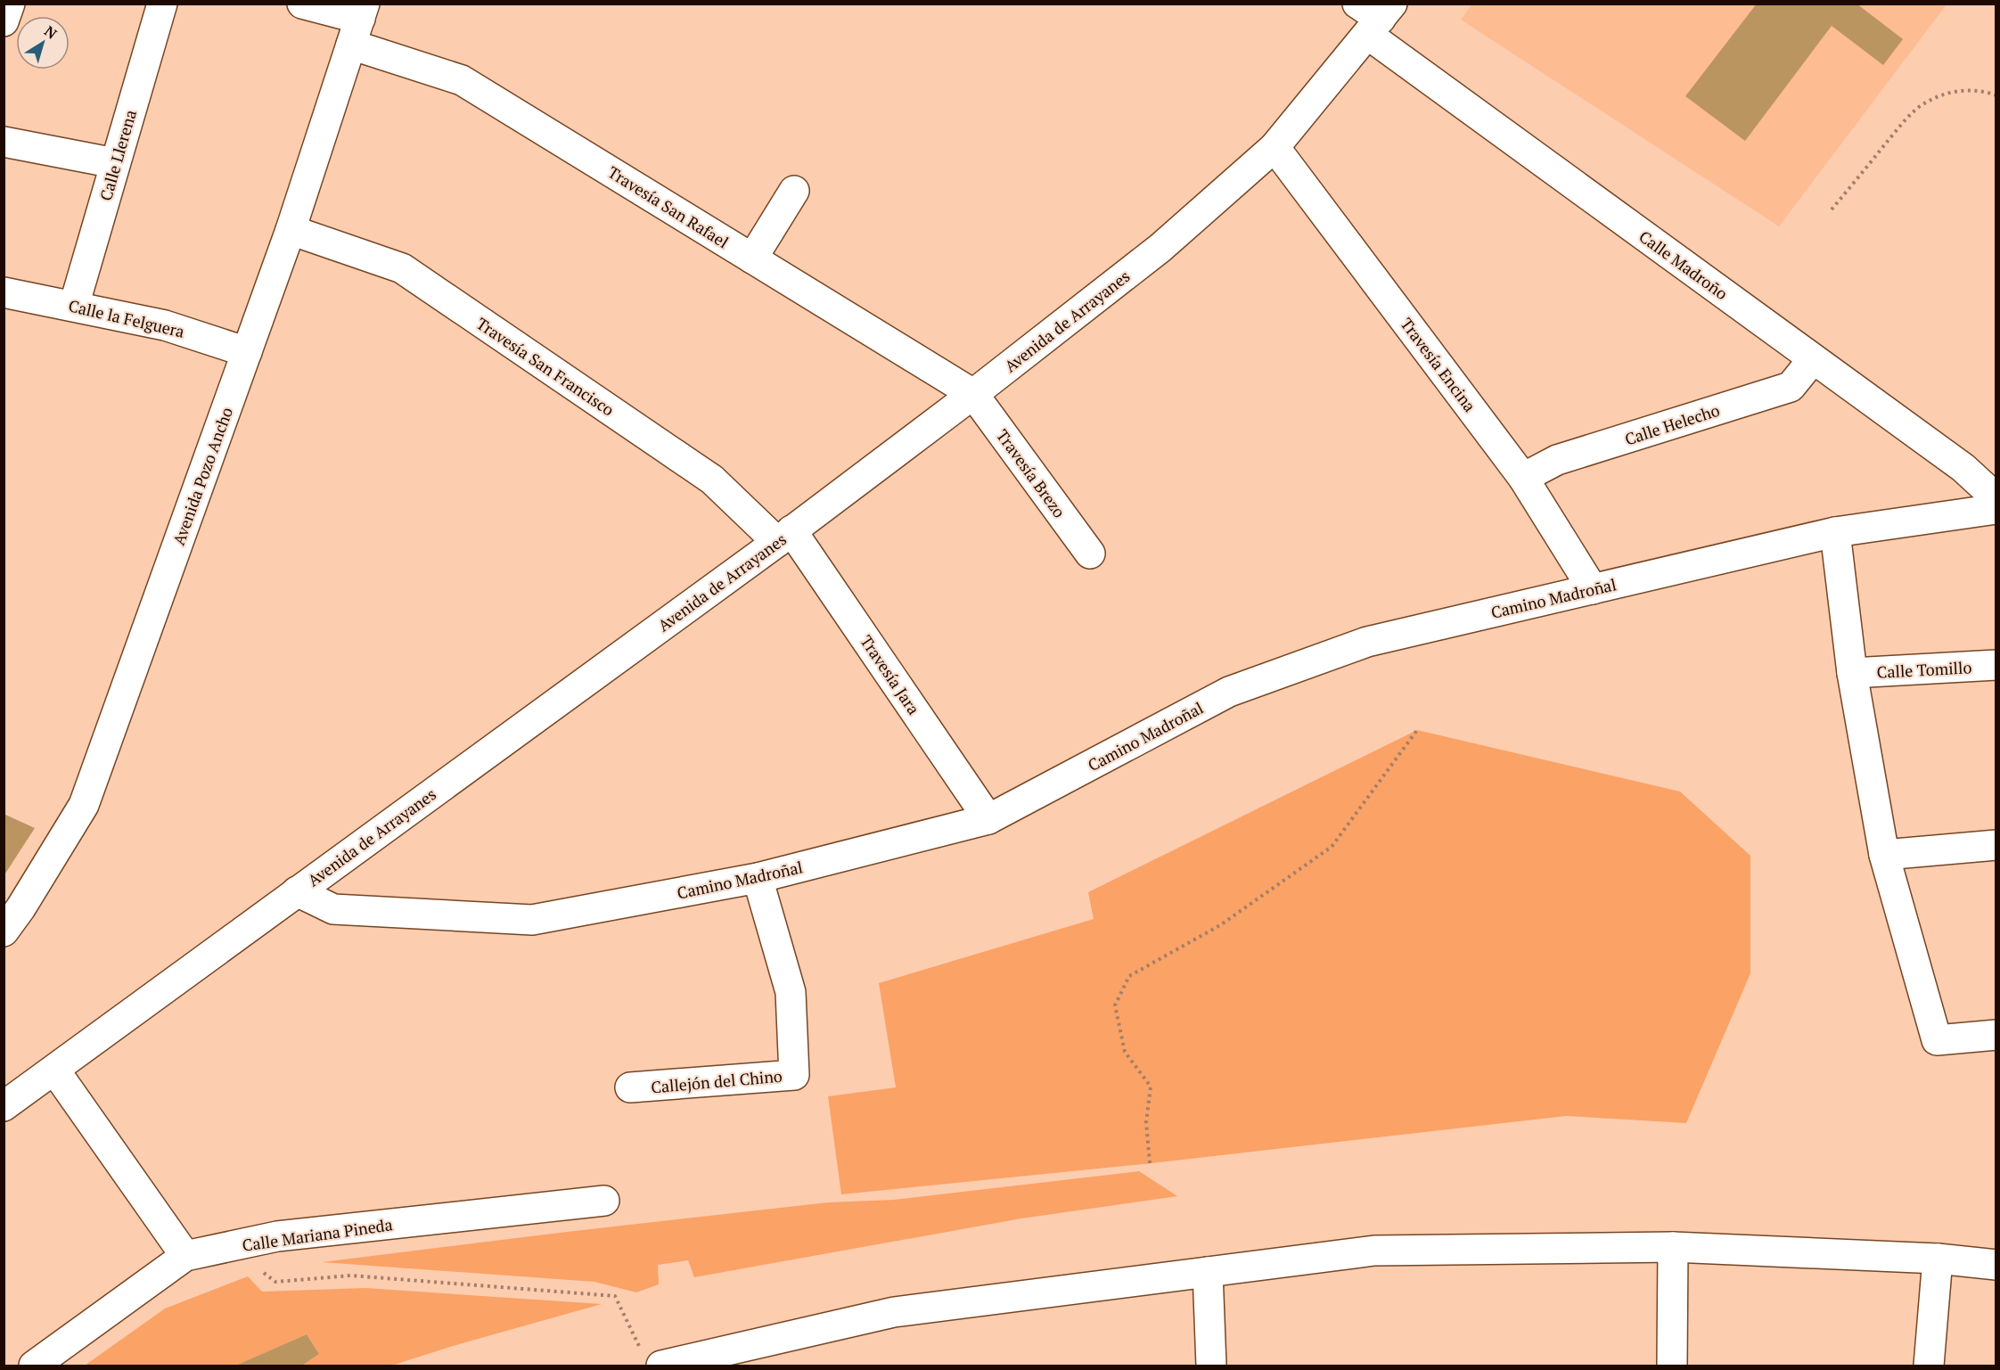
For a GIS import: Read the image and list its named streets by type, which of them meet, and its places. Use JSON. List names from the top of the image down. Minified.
{"streets":{"street":["Calle Llerena","Travesía San Rafael","Calle Madroño","Calle la Felguera","Avenida de Arrayanes","Travesía Encina","Travesía San Francisco","Calle Helecho","Travesía Brezo","Avenida Pozo Ancho","Camino Madroñal","Calle Tomillo","Travesía Jara","Callejón del Chino","Calle Mariana Pineda"]},"crossings":[["Calle Llerena","Calle la Felguera"],["Travesía San Rafael","Avenida de Arrayanes"],["Travesía San Rafael","Travesía Brezo"],["Travesía San Rafael","Avenida Pozo Ancho"],["Calle Madroño","Avenida de Arrayanes"],["Calle Madroño","Calle Helecho"],["Calle la Felguera","Avenida Pozo Ancho"],["Avenida de Arrayanes","Travesía Encina"],["Avenida de Arrayanes","Travesía San Francisco"],["Avenida de Arrayanes","Travesía Brezo"],["Avenida de Arrayanes","Camino Madroñal"],["Avenida de Arrayanes","Travesía Jara"],["Travesía Encina","Calle Helecho"],["Travesía Encina","Camino Madroñal"],["Travesía San Francisco","Avenida Pozo Ancho"],["Travesía San Francisco","Travesía Jara"],["Camino Madroñal","Travesía Jara"],["Camino Madroñal","Callejón del Chino"]],"north":"top right"}
